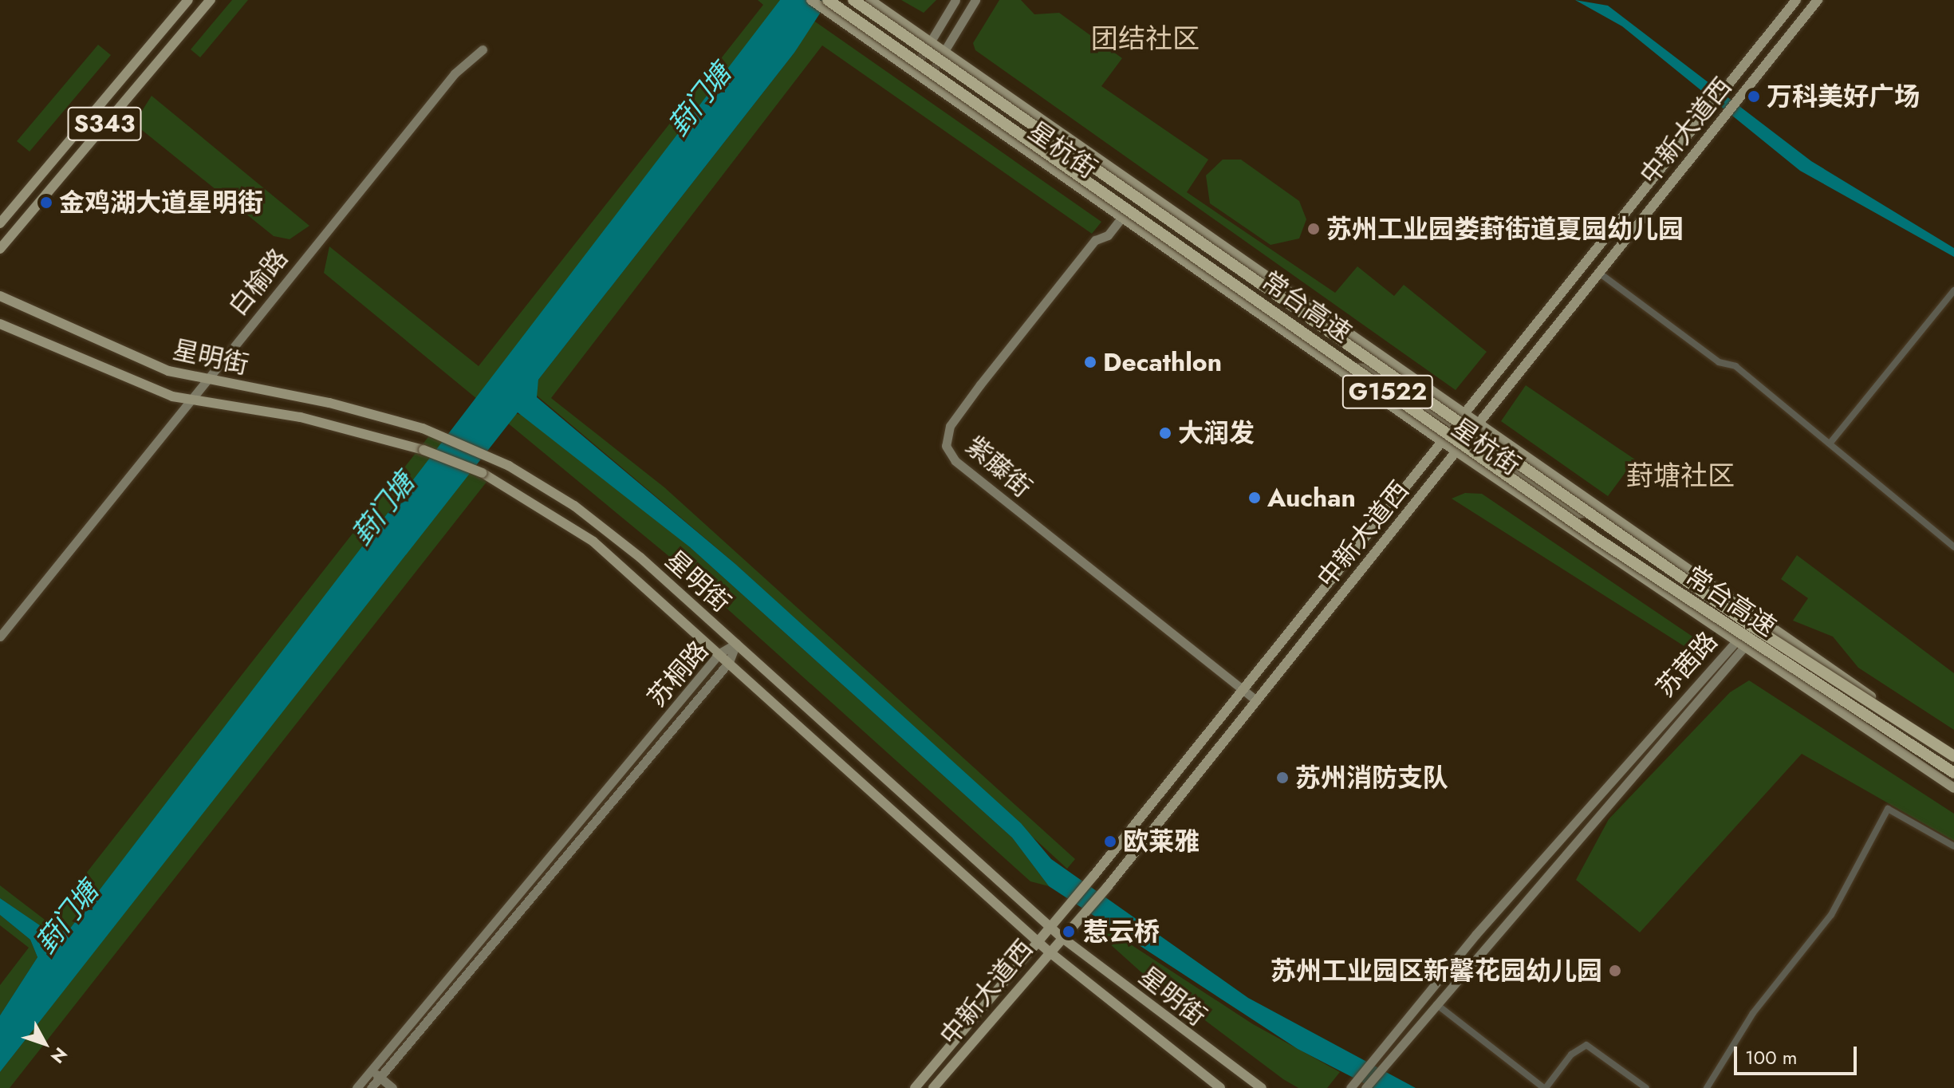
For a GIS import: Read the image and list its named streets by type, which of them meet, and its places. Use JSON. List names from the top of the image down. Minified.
{"streets":{"highway":["常台高速","G1522"],"main road":["S343","中新大道西","星杭街","白榆路","星明街","紫藤街","苏茜路","苏桐路"]},"crossings":[["中新大道西","星杭街"],["中新大道西","星明街"],["中新大道西","紫藤街"],["星杭街","常台高速"],["星杭街","紫藤街"],["星杭街","苏茜路"],["白榆路","星明街"],["星明街","苏桐路"]],"districts":["团结社区","葑塘社区"],"water":["葑门塘"],"places":["万科美好广场","金鸡湖大道星明街","苏州工业园娄葑街道夏园幼儿园","Decathlon","大润发","Auchan","苏州消防支队","欧莱雅","惹云桥","苏州工业园区新馨花园幼儿园"],"scale_bar":"100 m","north":"bottom right"}
